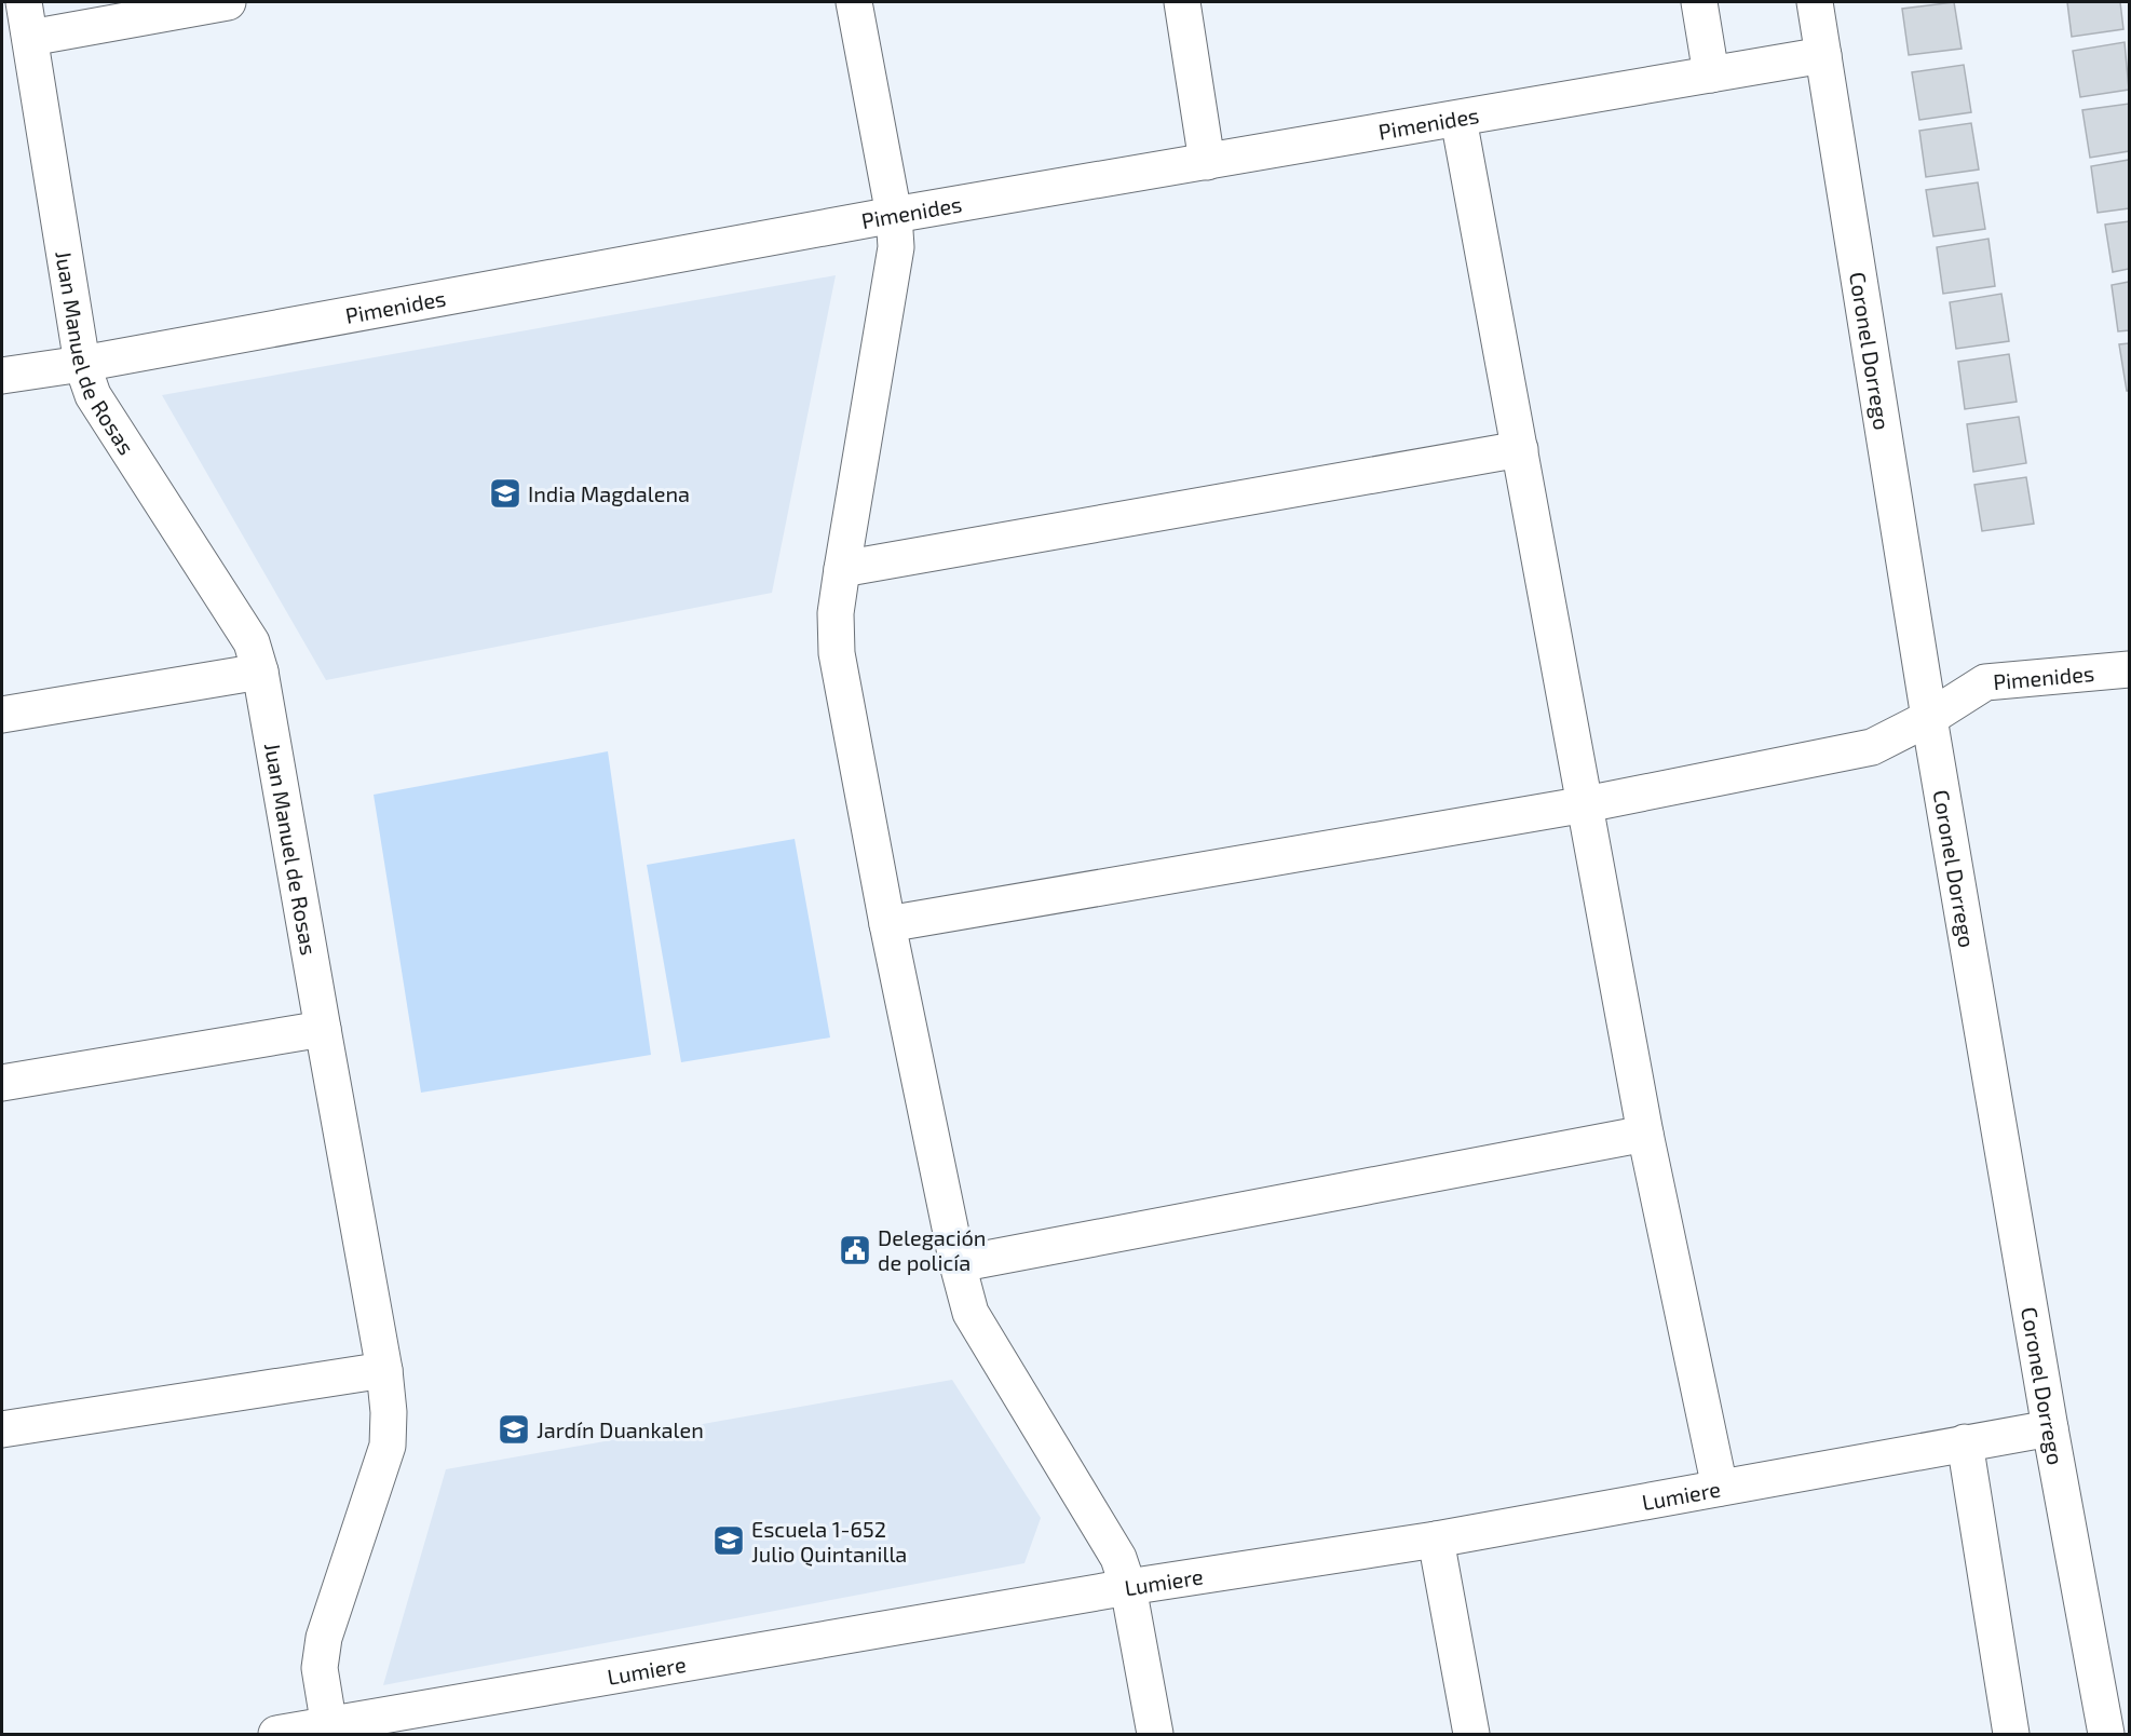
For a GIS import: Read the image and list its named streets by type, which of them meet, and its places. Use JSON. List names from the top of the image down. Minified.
{"streets":{"street":["Pimenides","Juan Manuel de Rosas","Coronel Dorrego","Lumiere"]},"crossings":[["Pimenides","Juan Manuel de Rosas"],["Pimenides","Coronel Dorrego"],["Juan Manuel de Rosas","Lumiere"],["Coronel Dorrego","Lumiere"]],"places":{"school or university":["India Magdalena","Jardín Duankalen","Escuela 1-652 Julio Quintanilla"],"public building":["Delegación de policía"]}}
